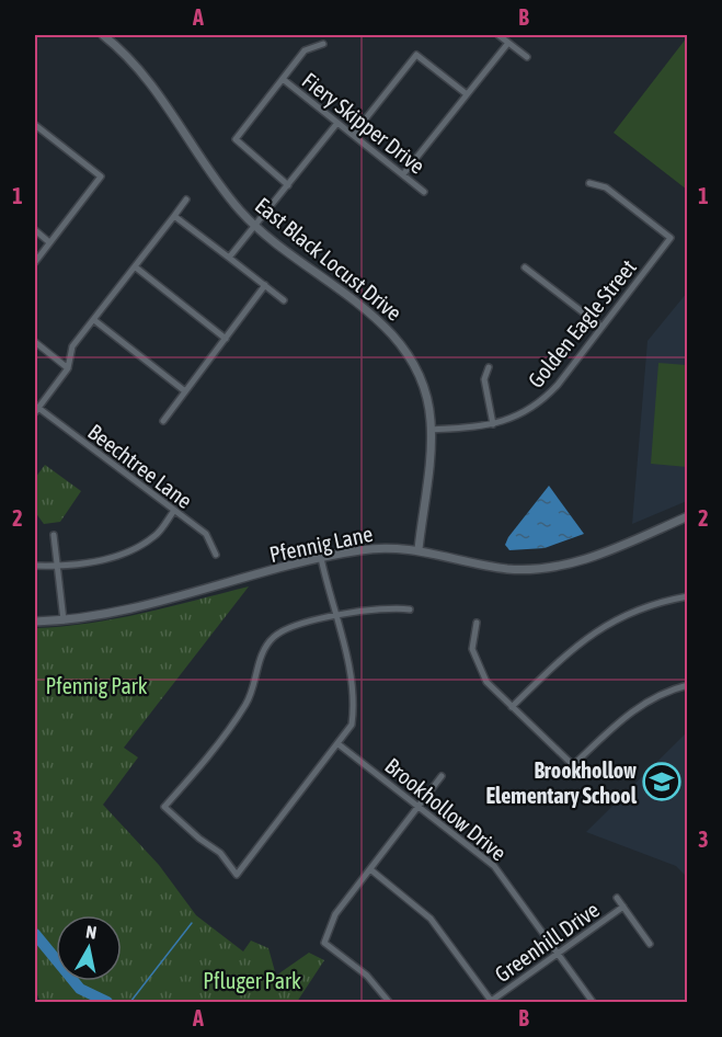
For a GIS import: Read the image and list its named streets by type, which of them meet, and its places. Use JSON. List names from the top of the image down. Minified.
{"streets":{"street":["Fiery Skipper Drive","East Black Locust Drive","Golden Eagle Street","Beechtree Lane","Pfennig Lane","Brookhollow Drive","Greenhill Drive"]},"crossings":[["East Black Locust Drive","Golden Eagle Street"],["East Black Locust Drive","Pfennig Lane"],["Brookhollow Drive","Greenhill Drive"]],"parks":["Pfennig Park","Pfluger Park"],"places":{"school or university":["Brookhollow Elementary School"]},"north":"top","grid":{"columns":["A","B"],"rows":["1","2","3"]}}
